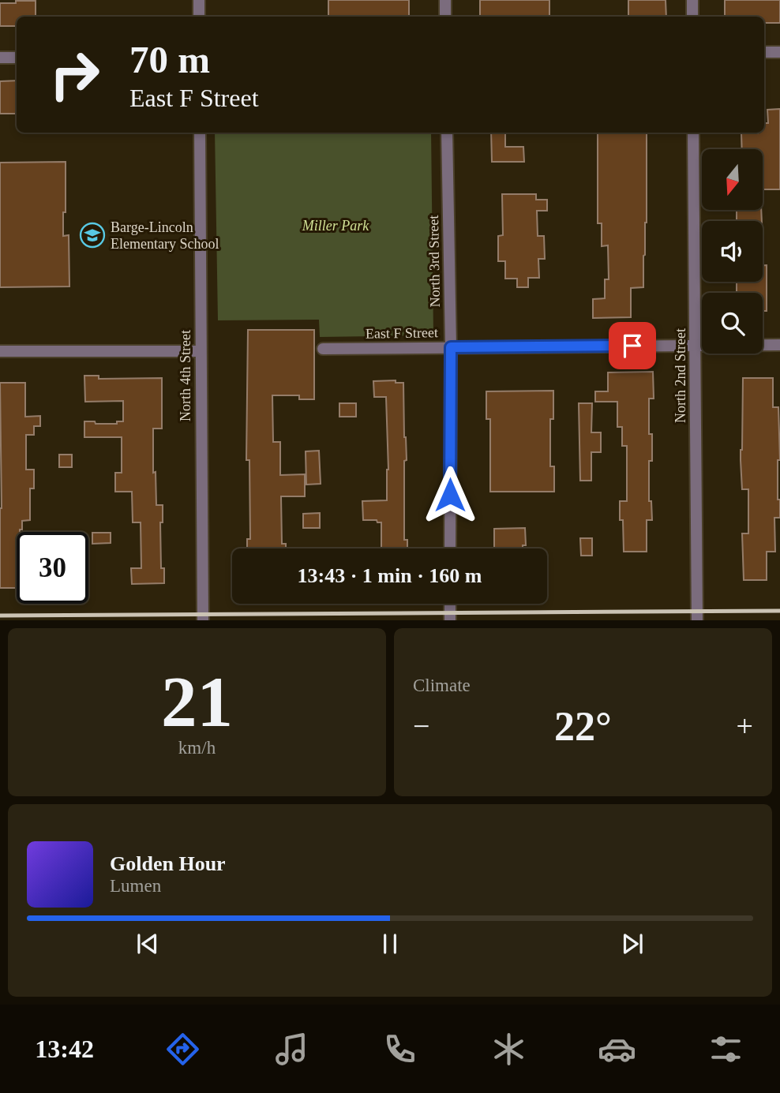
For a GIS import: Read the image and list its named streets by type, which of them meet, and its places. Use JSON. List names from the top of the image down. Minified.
{"streets":{"street":["North 3rd Street","East F Street","North 4th Street","North 2nd Street"]},"crossings":[["North 3rd Street","East F Street"],["East F Street","North 2nd Street"]],"parks":["Miller Park"],"places":{"school or university":["Barge-Lincoln Elementary School"]},"north":"bottom","page":{"turn":["70 m","East F Street"],"limit":"30","trip":"13:43 · 1 min · 160 m","tile":[["21","km/h"],"Climate"],"heat":["−","22°","+"],"song":["Golden Hour","Lumen"],"tabs":"13:42"}}
